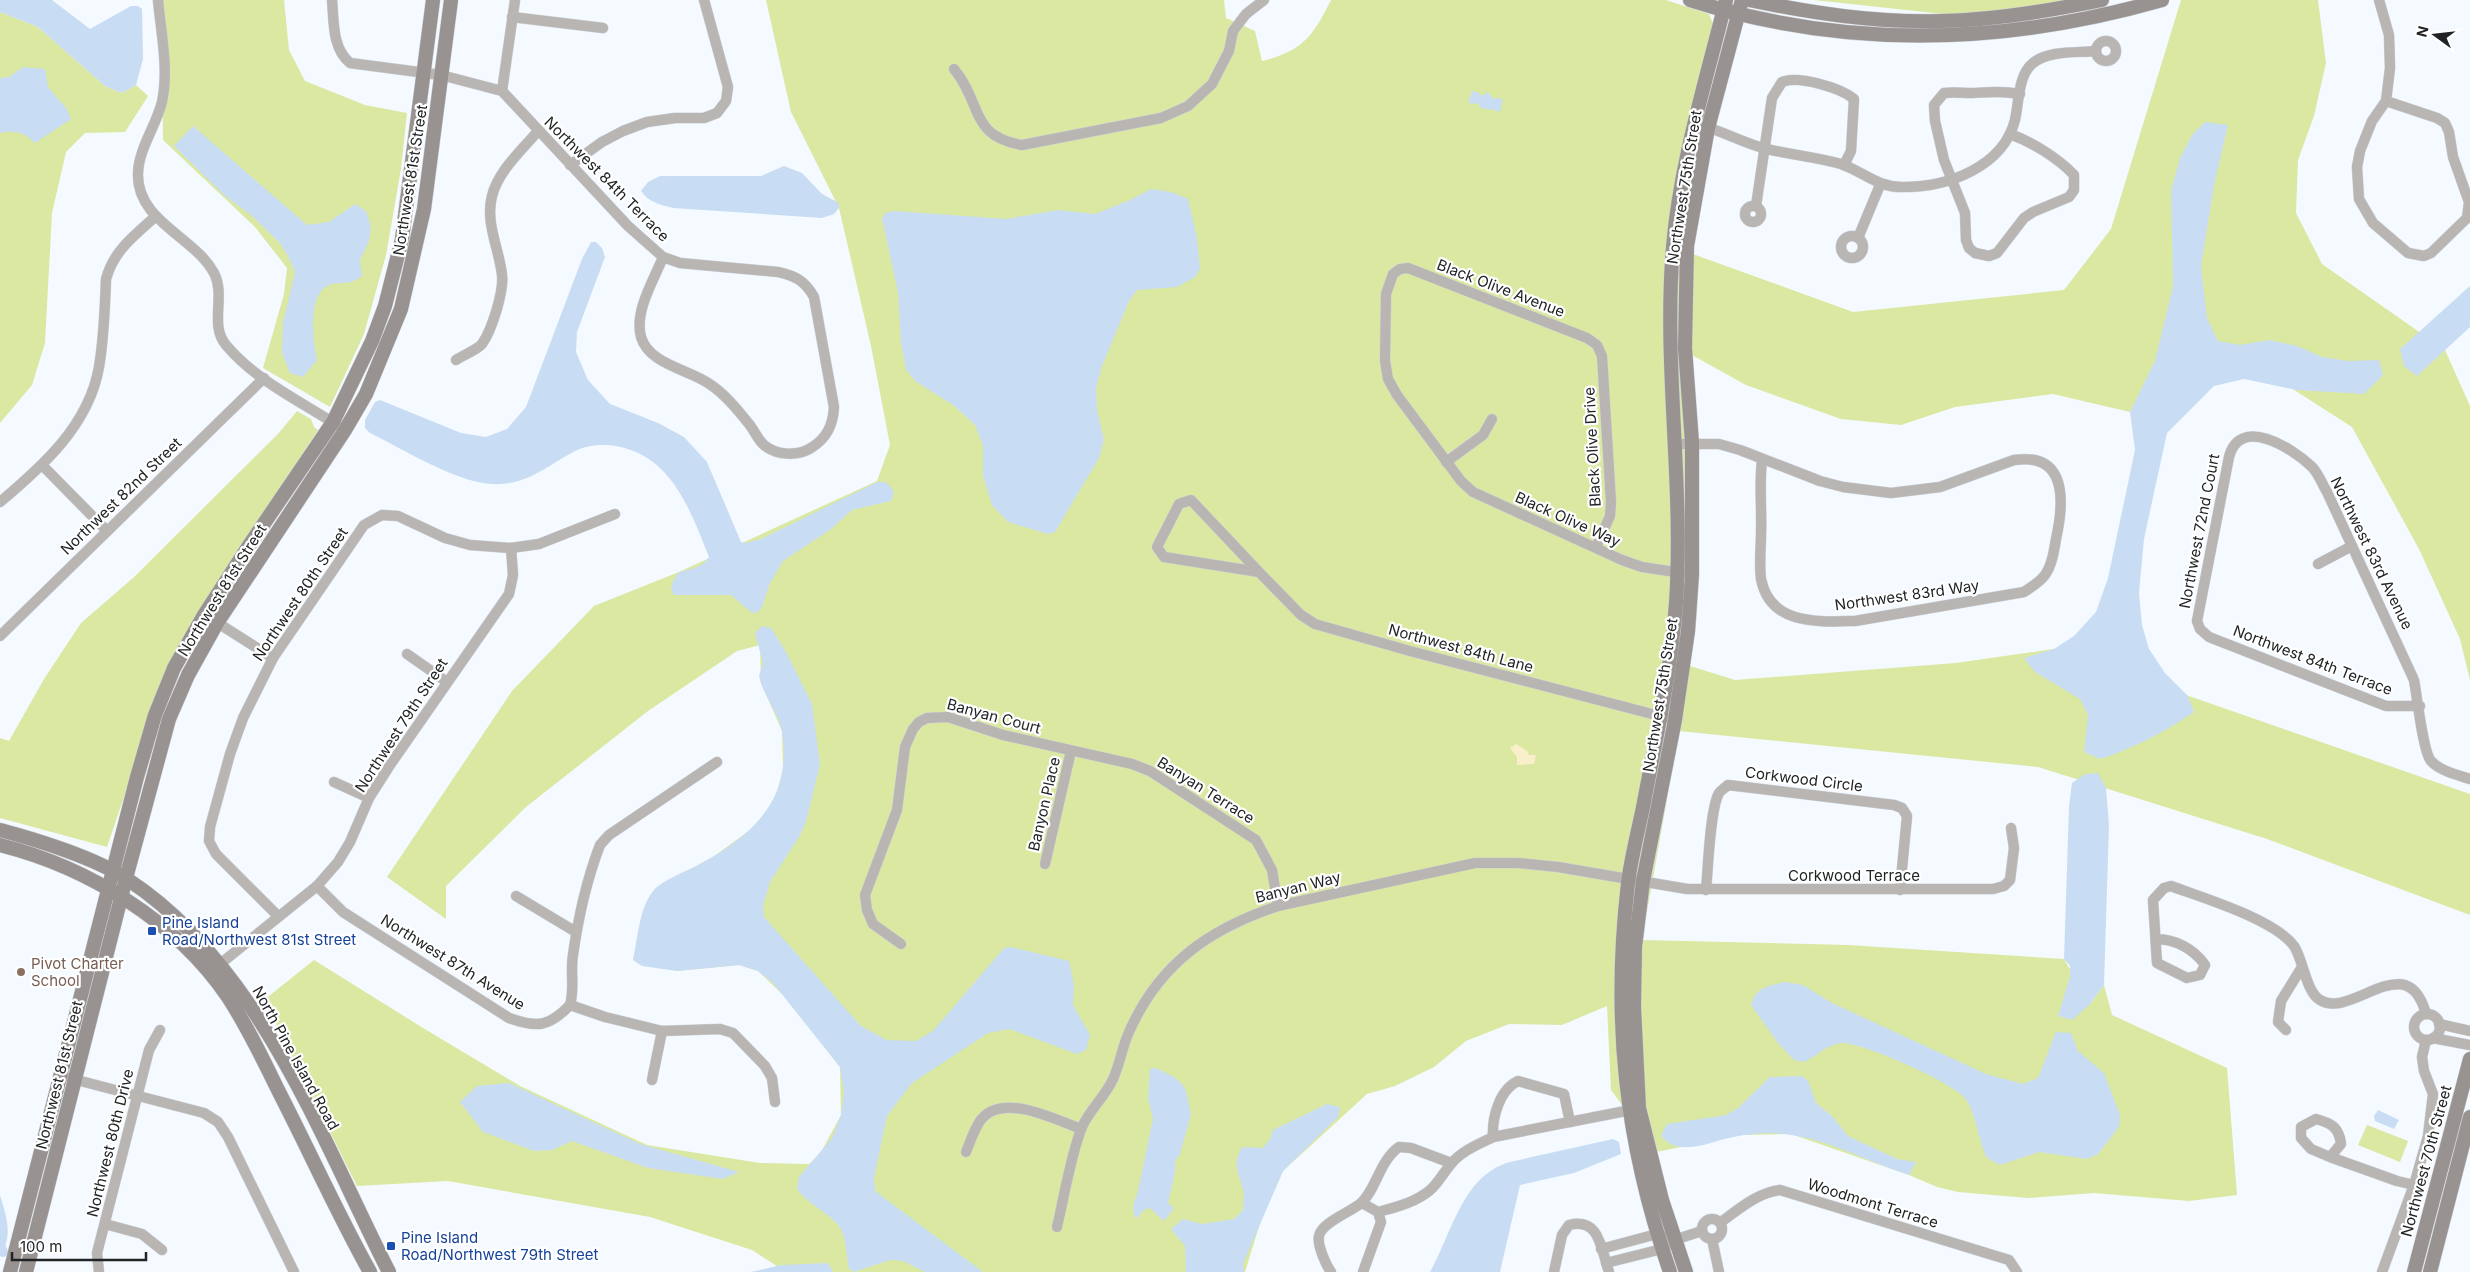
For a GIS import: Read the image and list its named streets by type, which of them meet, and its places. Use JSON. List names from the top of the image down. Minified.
{"streets":{"street":["Northwest 84th Terrace","Northwest 81st Street","Northwest 75th Street","Black Olive Avenue","Black Olive Drive","Northwest 82nd Street","Black Olive Way","Northwest 72nd Court","Northwest 83rd Avenue","Northwest 80th Street","Northwest 83rd Way","Northwest 84th Lane","Banyan Court","Northwest 79th Street","Corkwood Circle","Banyan Terrace","Banyon Place","Corkwood Terrace","Banyan Way","Northwest 87th Avenue","North Pine Island Road","Northwest 80th Drive","Northwest 70th Street","Woodmont Terrace"]},"crossings":[["Northwest 84th Terrace","Northwest 72nd Court"],["Northwest 84th Terrace","Northwest 83rd Avenue"],["Northwest 81st Street","North Pine Island Road"],["Northwest 75th Street","Black Olive Way"],["Northwest 75th Street","Northwest 84th Lane"],["Northwest 75th Street","Corkwood Terrace"],["Northwest 75th Street","Banyan Way"],["Black Olive Avenue","Black Olive Drive"],["Black Olive Avenue","Black Olive Way"],["Black Olive Drive","Black Olive Way"],["Northwest 72nd Court","Northwest 83rd Avenue"],["Northwest 80th Street","Northwest 79th Street"],["Banyan Court","Banyan Terrace"],["Banyan Court","Banyon Place"],["Northwest 79th Street","Northwest 87th Avenue"],["Northwest 79th Street","North Pine Island Road"],["Corkwood Circle","Corkwood Terrace"],["Banyan Terrace","Banyon Place"],["Banyan Terrace","Banyan Way"],["Corkwood Terrace","Banyan Way"]],"places":{"transit":["Pine Island Road/Northwest 81st Street","Pine Island Road/Northwest 79th Street"],"other":["Pivot Charter School"]},"scale_bar":"100 m","north":"left"}
